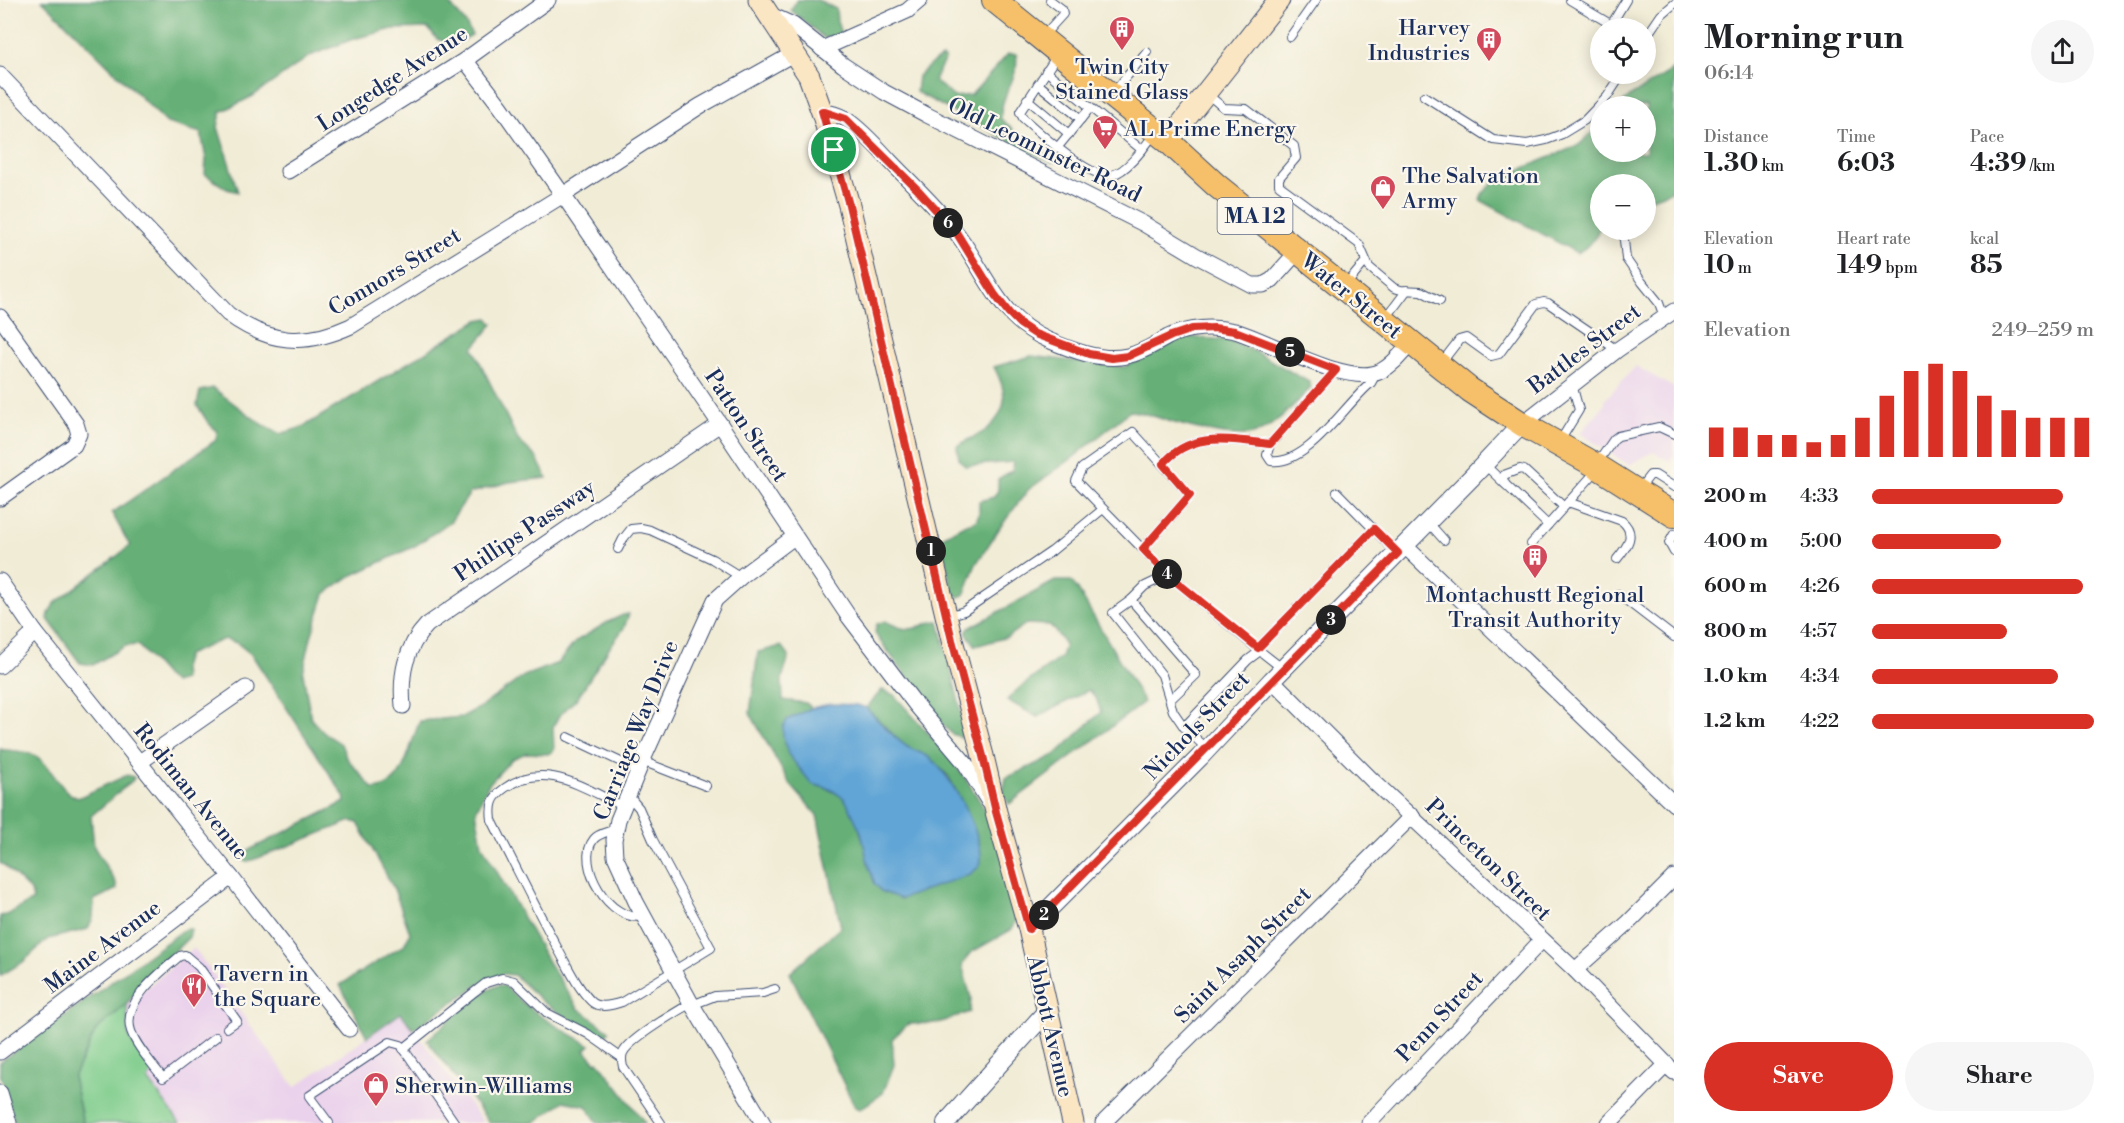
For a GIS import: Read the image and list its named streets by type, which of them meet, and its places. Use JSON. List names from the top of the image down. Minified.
{"streets":{"highway":["MA 12","Water Street"],"main road":["Abbott Avenue"],"street":["Longedge Avenue","Old Leominster Road","Connors Street","Battles Street","Patton Street","Phillips Passway","Nichols Street","Carriage Way Drive","Rodiman Avenue","Princeton Street","Maine Avenue","Saint Asaph Street","Penn Street"]},"crossings":[["Longedge Avenue","Patton Street"],["Old Leominster Road","Water Street"],["Old Leominster Road","Abbott Avenue"],["MA 12","Water Street"],["MA 12","Battles Street"],["MA 12","Nichols Street"],["Connors Street","Patton Street"],["Connors Street","Abbott Avenue"],["Water Street","Battles Street"],["Water Street","Nichols Street"],["Battles Street","Nichols Street"],["Patton Street","Phillips Passway"],["Patton Street","Carriage Way Drive"],["Patton Street","Abbott Avenue"],["Nichols Street","Princeton Street"],["Nichols Street","Abbott Avenue"],["Rodiman Avenue","Maine Avenue"],["Princeton Street","Saint Asaph Street"],["Princeton Street","Penn Street"]],"places":{"building":["Twin City Stained Glass","Harvey Industries","Montachustt Regional Transit Authority"],"supermarket":["AL Prime Energy"],"shop":["The Salvation Army","Sherwin-Williams"],"restaurant":["Tavern in the Square"]},"page":{"heading":["Morning run","06:14"],"map_buttons":["+","−"],"stats":[["Distance","1.30 km"],["Time","6:03"],["Pace","4:39 /km"],["Elevation","10 m"],["Heart rate","149 bpm"],["kcal","85"]],"pins":["6","5","1","4","3","2"],"chart":["Elevation","249–259 m"],"list":[{"name":"200 m","note":"4:33"},{"name":"400 m","note":"5:00"},{"name":"600 m","note":"4:26"},{"name":"800 m","note":"4:57"},{"name":"1.0 km","note":"4:34"},{"name":"1.2 km","note":"4:22"}],"buttons":["Save","Share"]}}
